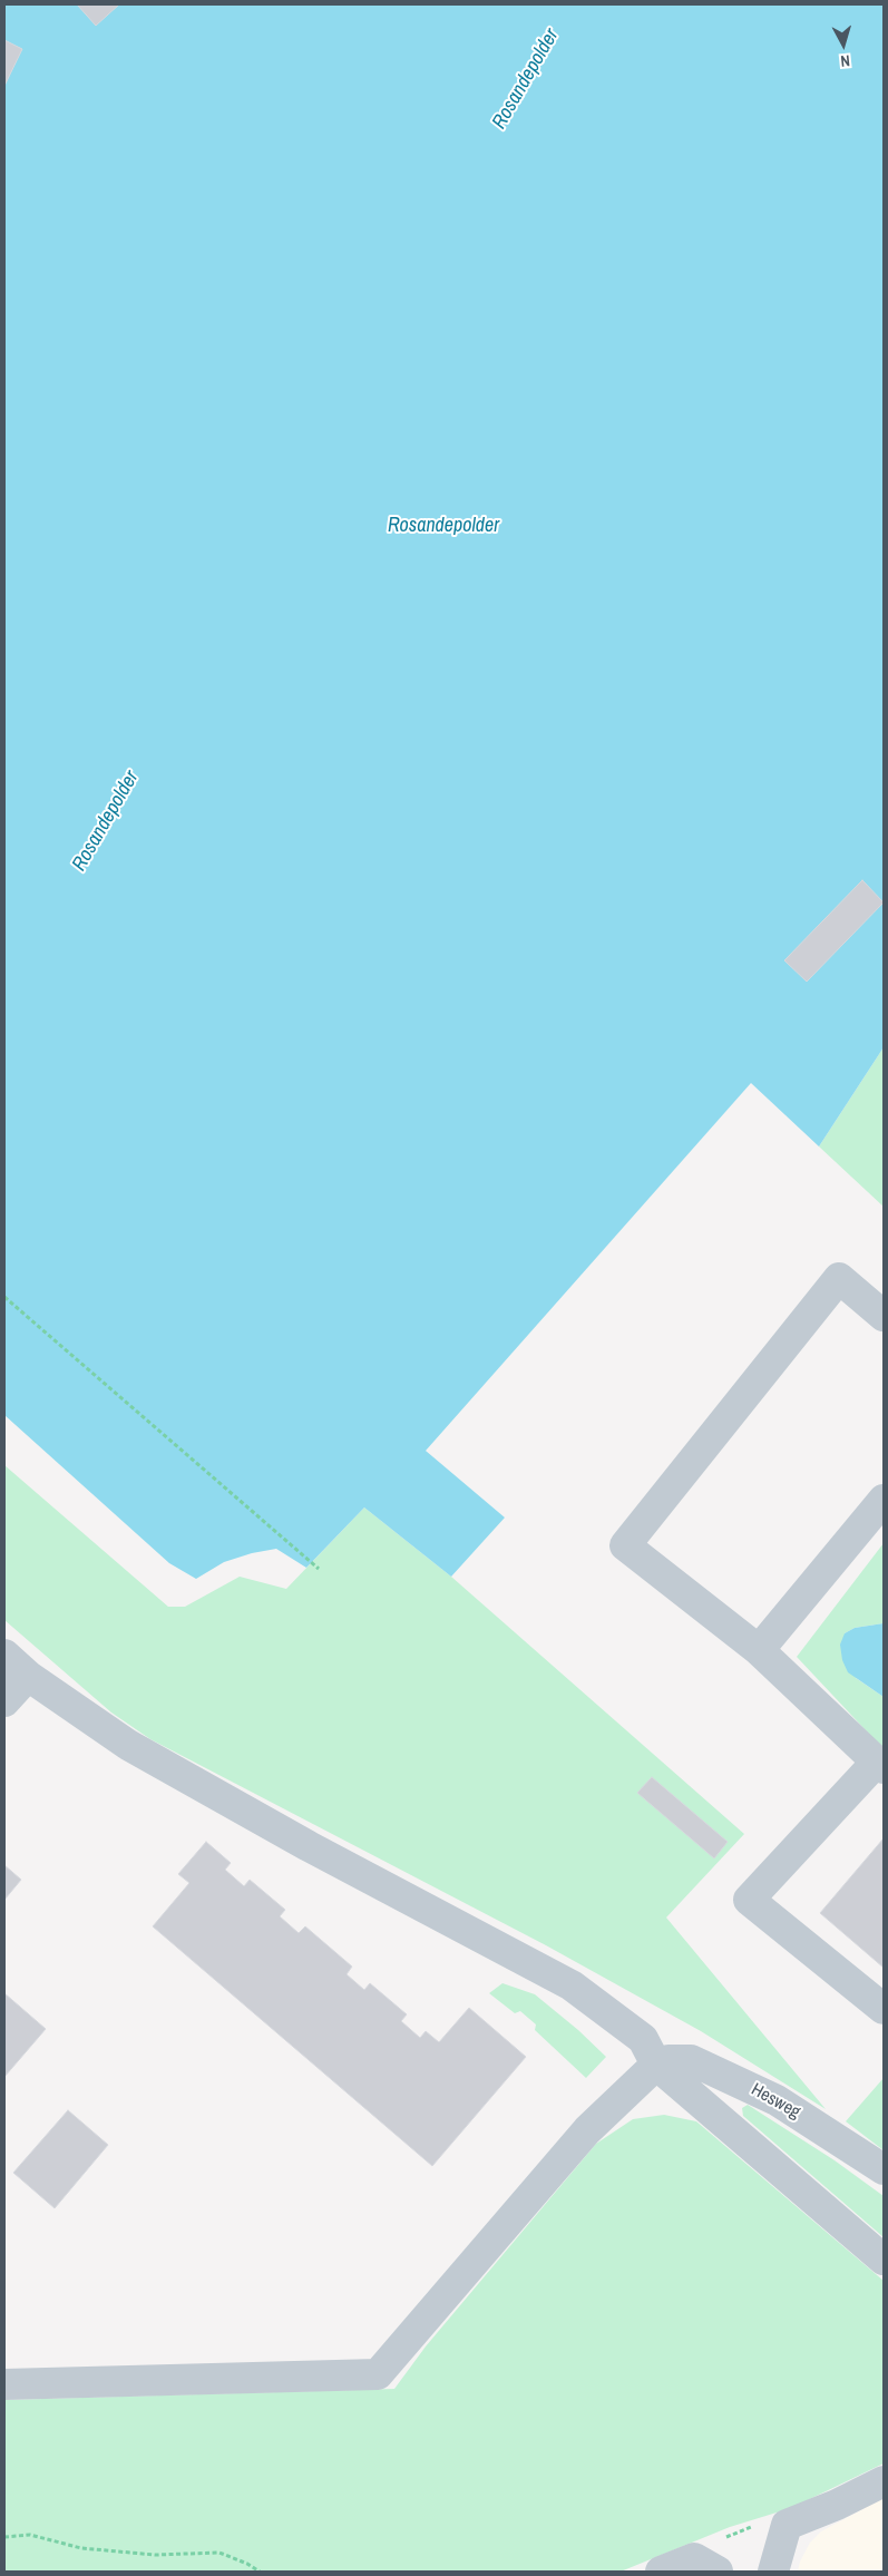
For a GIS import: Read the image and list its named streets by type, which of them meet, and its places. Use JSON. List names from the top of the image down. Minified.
{"streets":{"street":["Hesweg"]},"water":["Rosandepolder"],"north":"bottom"}
